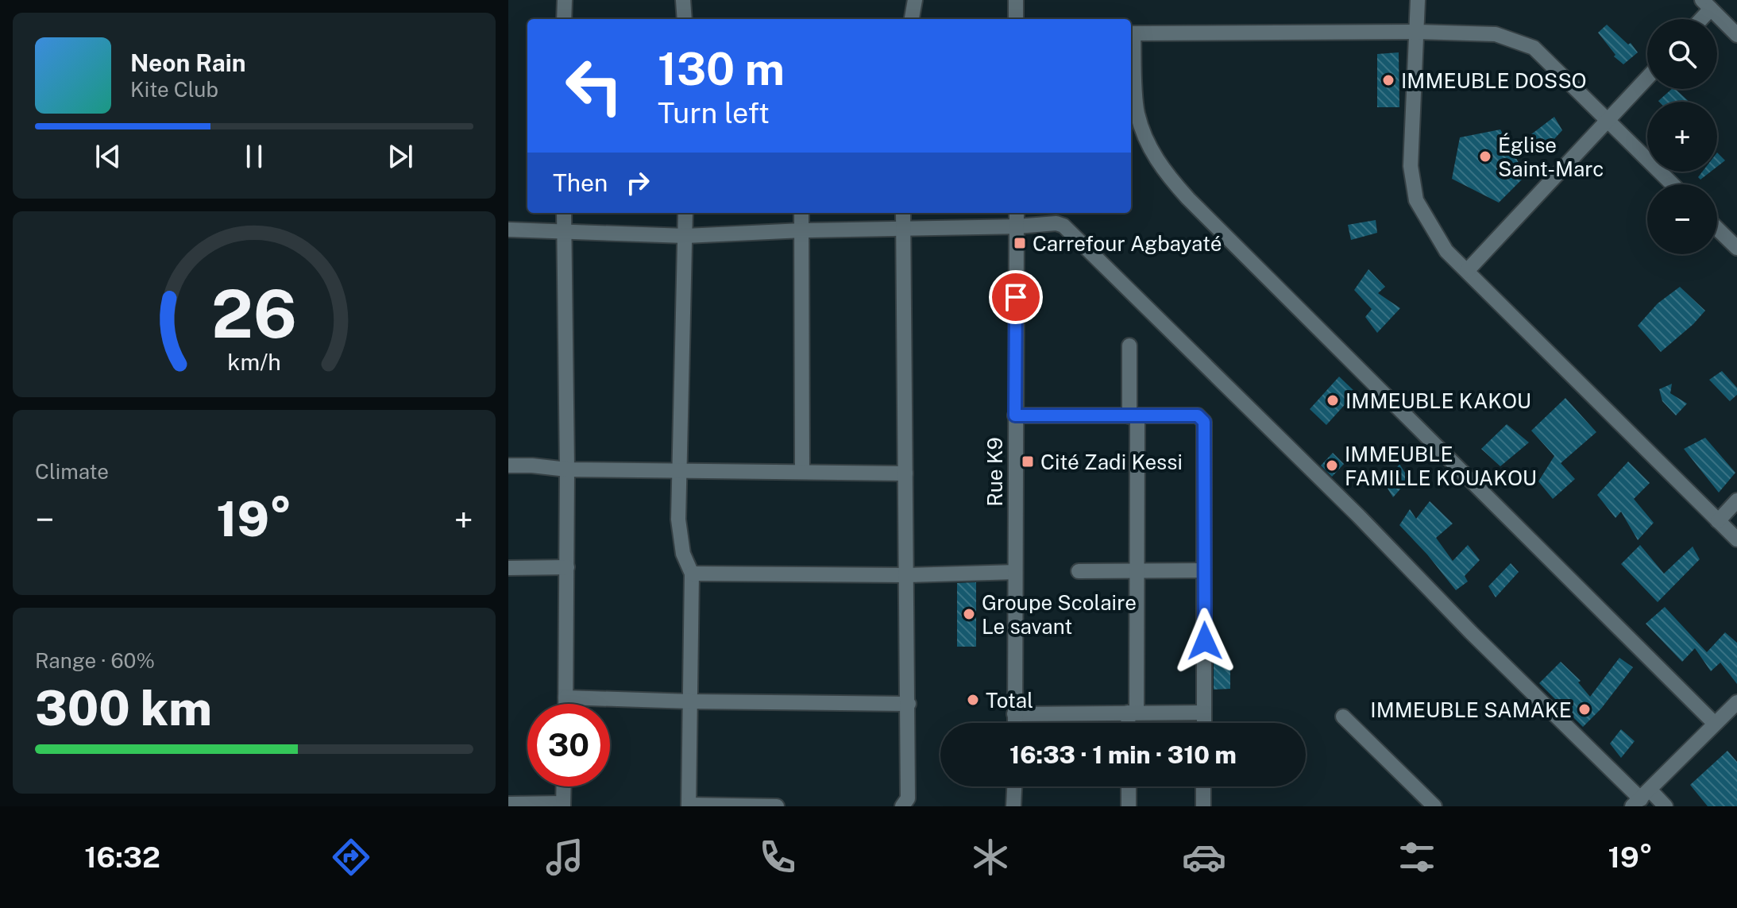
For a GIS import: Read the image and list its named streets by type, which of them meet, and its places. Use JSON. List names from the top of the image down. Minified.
{"streets":{"street":["Rue K9"]},"places":{"other":["IMMEUBLE DOSSO","Église Saint-Marc","IMMEUBLE KAKOU","IMMEUBLE FAMILLE KOUAKOU","Groupe Scolaire Le savant","Total","IMMEUBLE SAMAKE"],"transit":["Carrefour Agbayaté","Cité Zadi Kessi"]},"page":{"map_buttons":["+","−"],"turn":["130 m","Turn left"],"song":["Neon Rain","Kite Club"],"then":"Then","tile":["Climate",["Range · 60%","300 km"]],"heat":["−","19°","+"],"limit":"30","trip":"16:33 · 1 min · 310 m","tabs":["16:32","19°"],"gauge":["26","km/h"]}}
